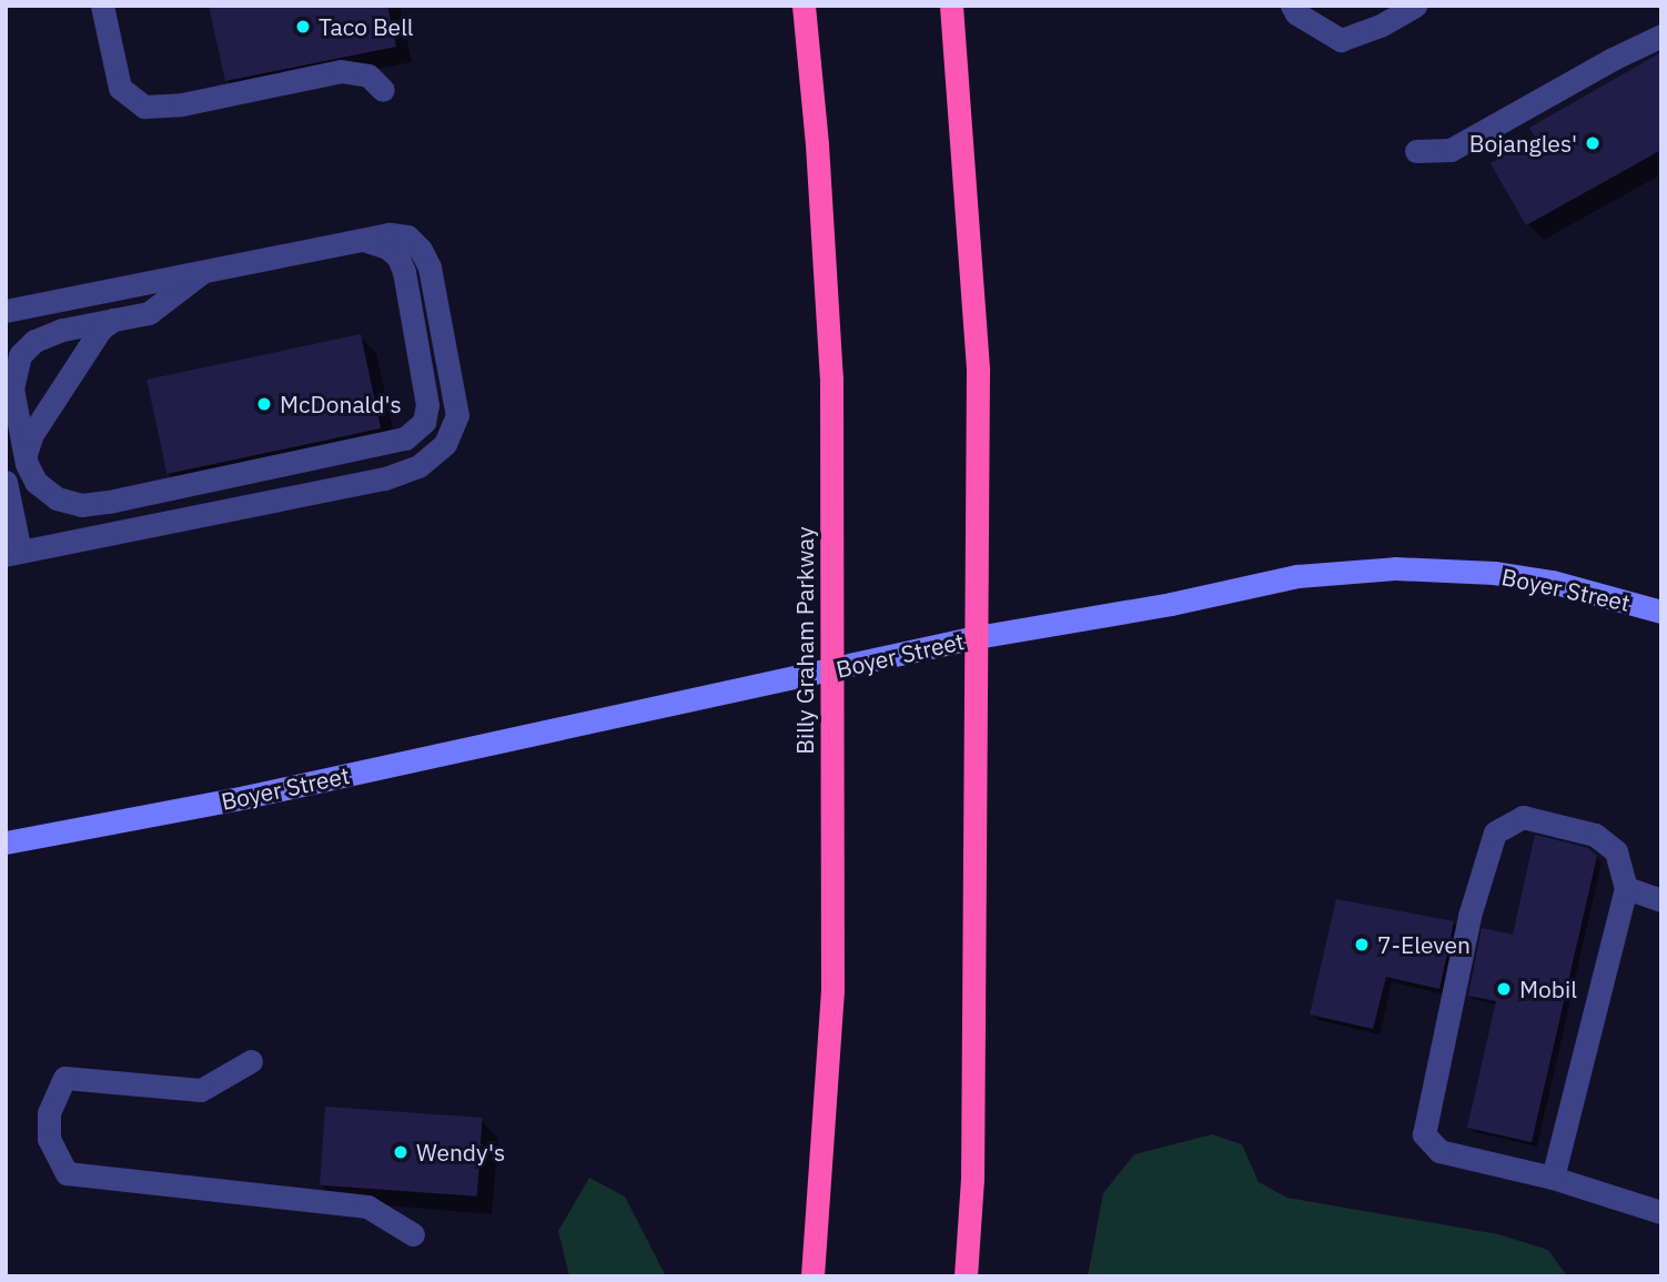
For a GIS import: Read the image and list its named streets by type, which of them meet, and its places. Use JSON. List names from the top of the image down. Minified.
{"streets":{"highway":["Billy Graham Parkway"],"main road":["Boyer Street"]},"crossings":[["Boyer Street","Billy Graham Parkway"]],"places":["Taco Bell","Bojangles'","McDonald's","7-Eleven","Mobil","Wendy's"]}
